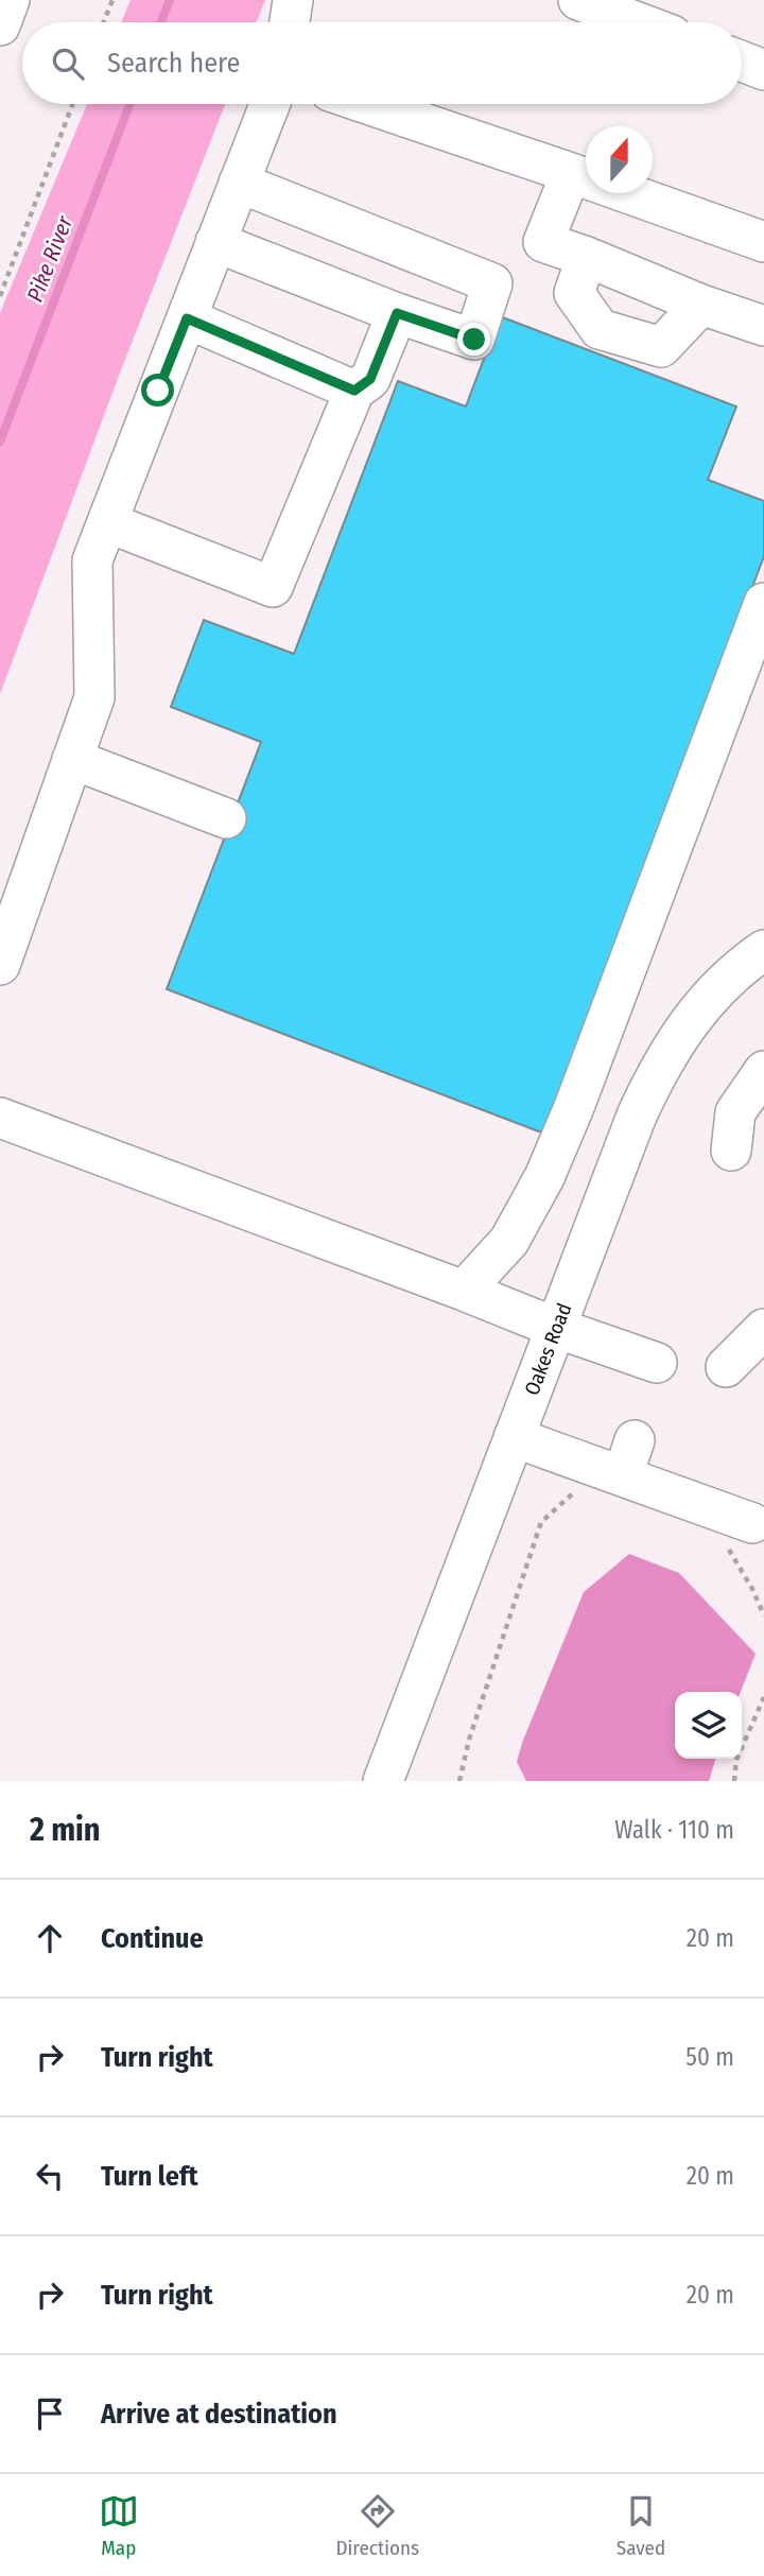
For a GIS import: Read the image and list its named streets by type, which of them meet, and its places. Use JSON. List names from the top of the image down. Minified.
{"streets":{"street":["Oakes Road"]},"water":["Pike River"],"north":"top","page":{"search":"Search here","heading":["2 min","Walk · 110 m"],"list":[["Continue","20 m"],["Turn right","50 m"],["Turn left","20 m"],["Turn right","20 m"],"Arrive at destination"],"nav":["Map","Directions","Saved"]}}
